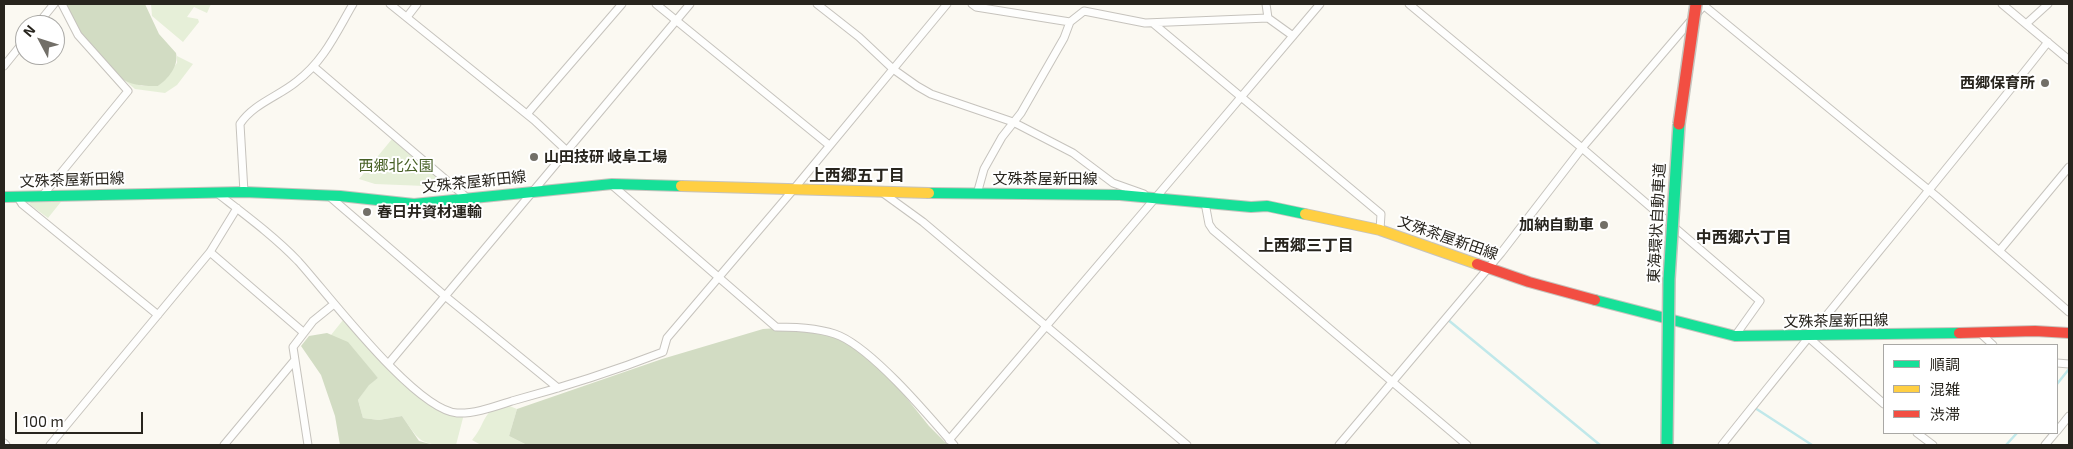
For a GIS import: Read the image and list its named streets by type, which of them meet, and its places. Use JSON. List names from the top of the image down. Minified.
{"streets":{"main road":["文殊茶屋新田線","東海環状自動車道"]},"districts":["上西郷五丁目","中西郷六丁目","上西郷三丁目"],"parks":["西郷北公園"],"places":["西郷保育所","山田技研 岐阜工場","春日井資材運輸","加納自動車"],"legend":["順調","混雑","渋滞"],"scale_bar":"100 m","north":"top left"}
